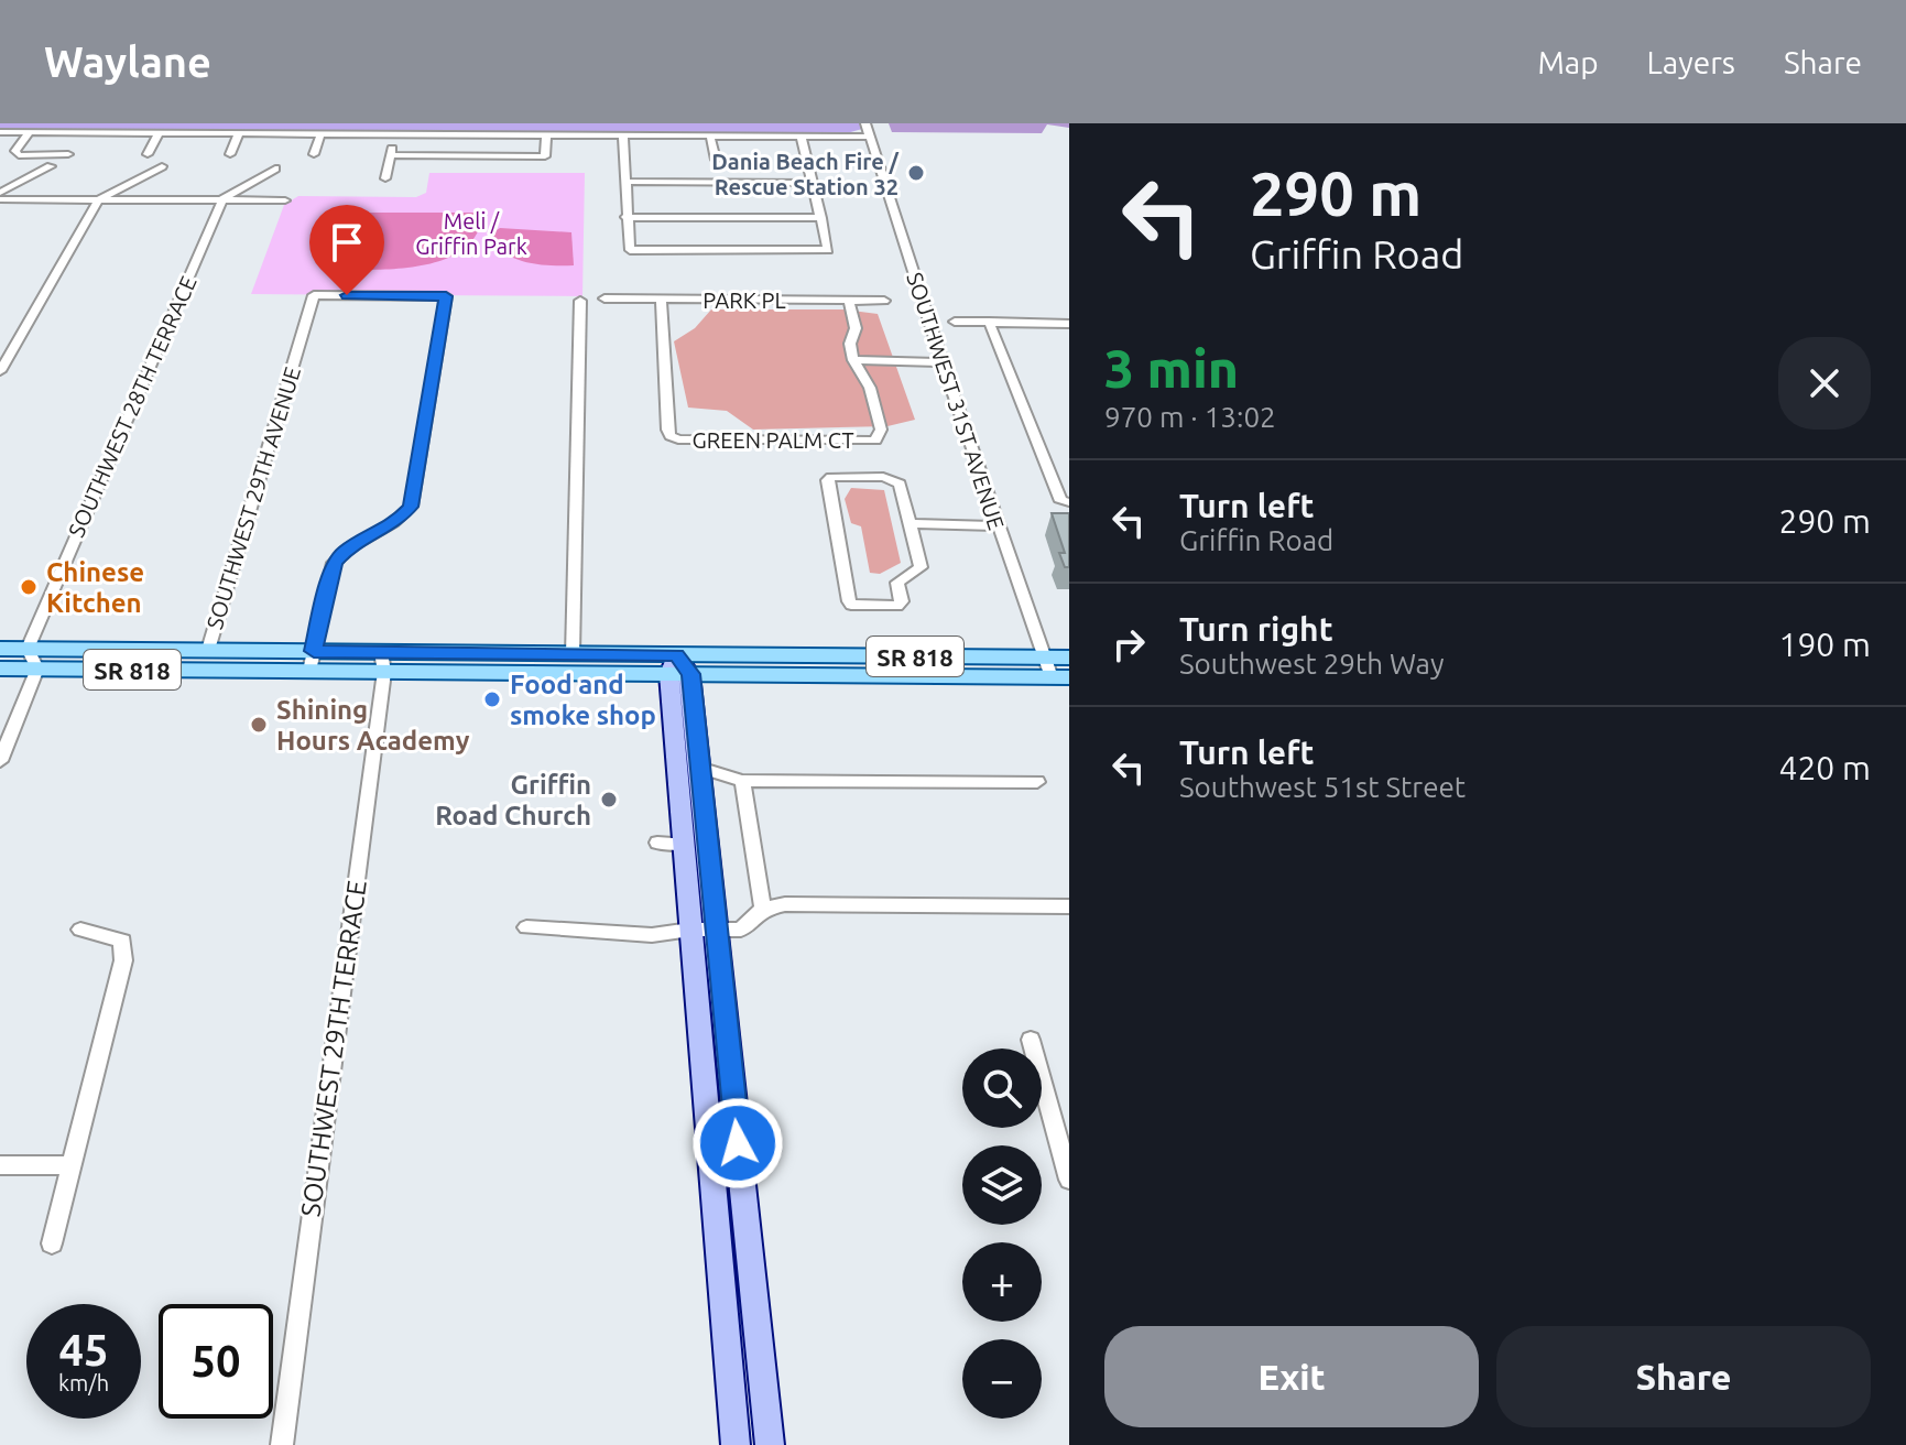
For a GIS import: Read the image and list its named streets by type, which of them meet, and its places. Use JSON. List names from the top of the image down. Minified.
{"streets":{"main road":["SR 818"],"street":["PARK PL","SOUTHWEST 31ST AVENUE","SOUTHWEST 28TH TERRACE","GREEN PALM CT","SOUTHWEST 29TH AVENUE","SOUTHWEST 29TH TERRACE"]},"crossings":[["PARK PL","GREEN PALM CT"],["SOUTHWEST 31ST AVENUE","SR 818"],["SOUTHWEST 28TH TERRACE","SR 818"],["SOUTHWEST 29TH AVENUE","SR 818"],["SR 818","SOUTHWEST 29TH TERRACE"]],"parks":["Meli / Griffin Park"],"places":["Dania Beach Fire / Rescue Station 32","Chinese Kitchen","Food and smoke shop","Shining Hours Academy","Griffin Road Church"],"page":{"header":"Waylane","nav":["Map","Layers","Share"],"turn":["290 m","Griffin Road"],"heading":["3 min","970 m · 13:02"],"list":[{"name":"Turn left","note":"Griffin Road","value":"290 m"},{"name":"Turn right","note":"Southwest 29th Way","value":"190 m"},{"name":"Turn left","note":"Southwest 51st Street","value":"420 m"}],"map_buttons":["+","−"],"speed":"45 km/h","limit":"50","buttons":["Exit","Share"]}}
